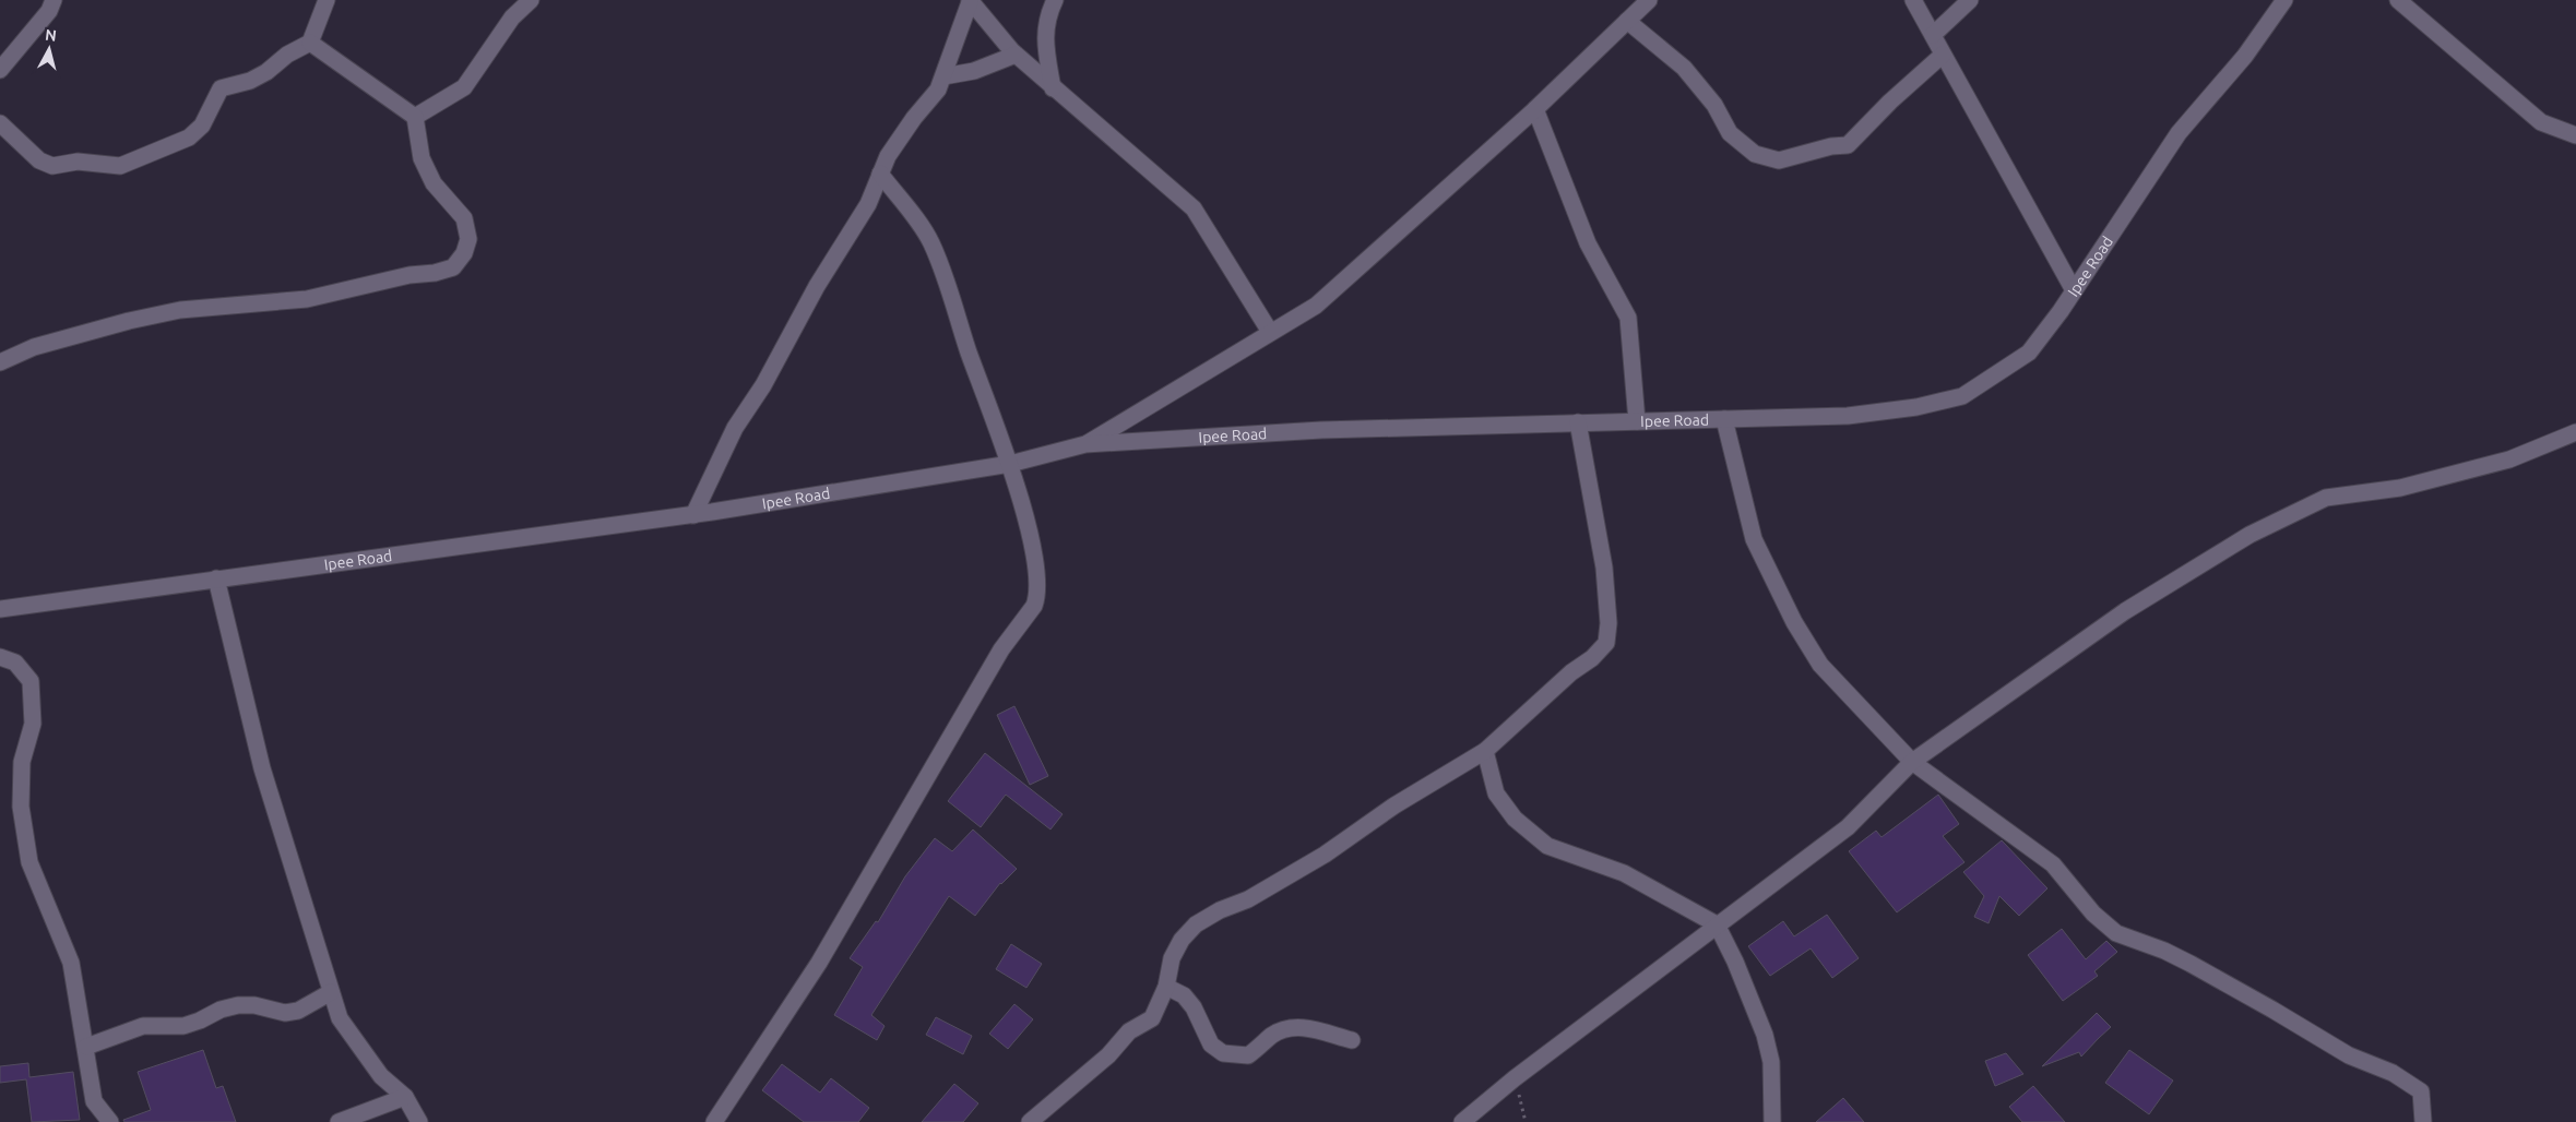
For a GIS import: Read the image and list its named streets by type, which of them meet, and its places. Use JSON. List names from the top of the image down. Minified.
{"streets":{"street":["Ipee Road"]},"north":"top"}
